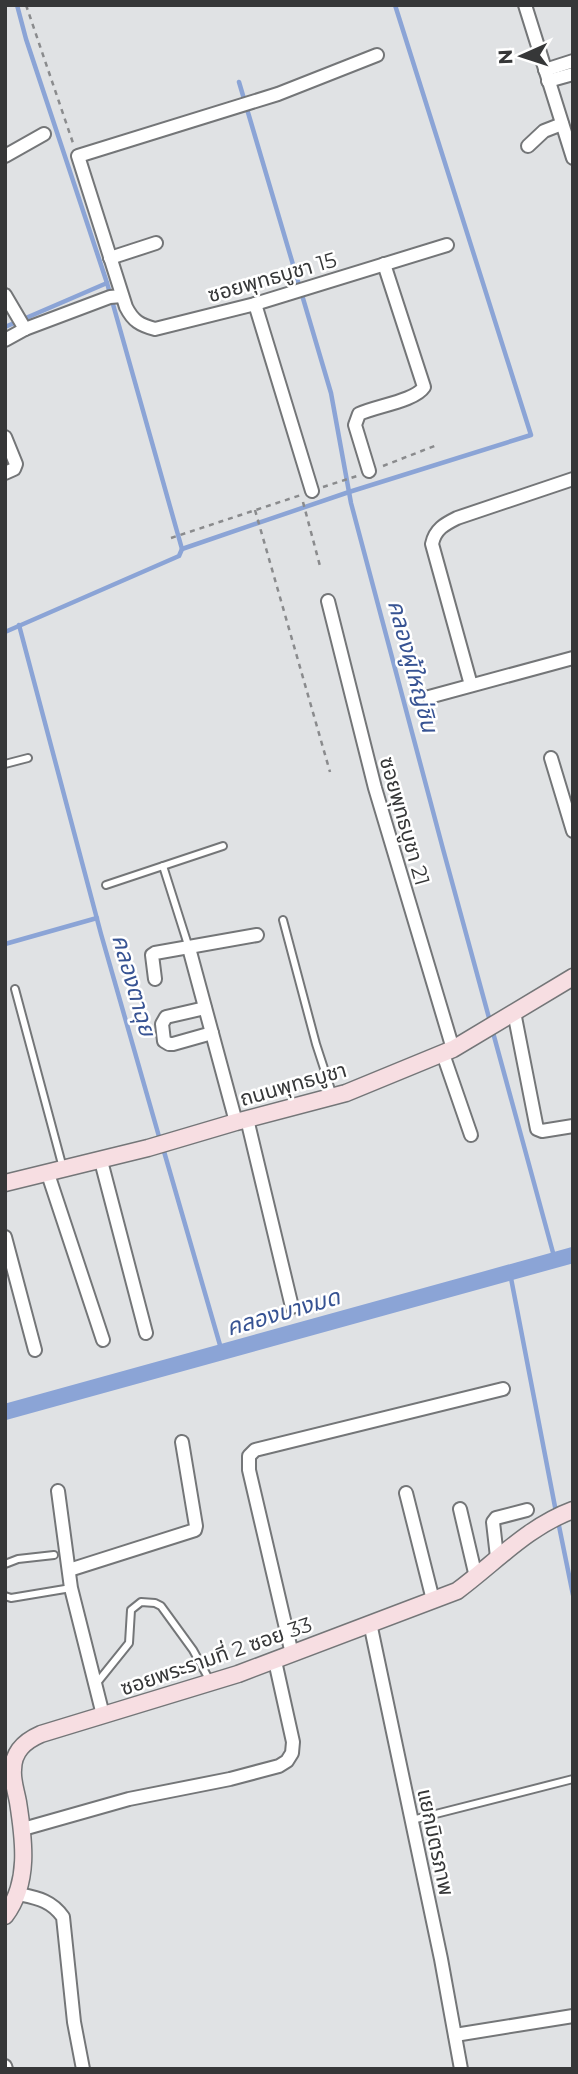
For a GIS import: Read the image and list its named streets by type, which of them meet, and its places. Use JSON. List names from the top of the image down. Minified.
{"streets":{"street":["ซอยพุทธบูชา 15","ซอยพุทธบูชา 21","ถนนพุทธบูชา","ซอยพระรามที่ 2 ซอย 33","แยกมิตรภาพ"]},"crossings":[["ซอยพุทธบูชา 21","ถนนพุทธบูชา"],["ซอยพระรามที่ 2 ซอย 33","แยกมิตรภาพ"]],"water":["คลองผู้ใหญ่ชิน","คลองตาฉุย","คลองบางมด"],"north":"left"}
